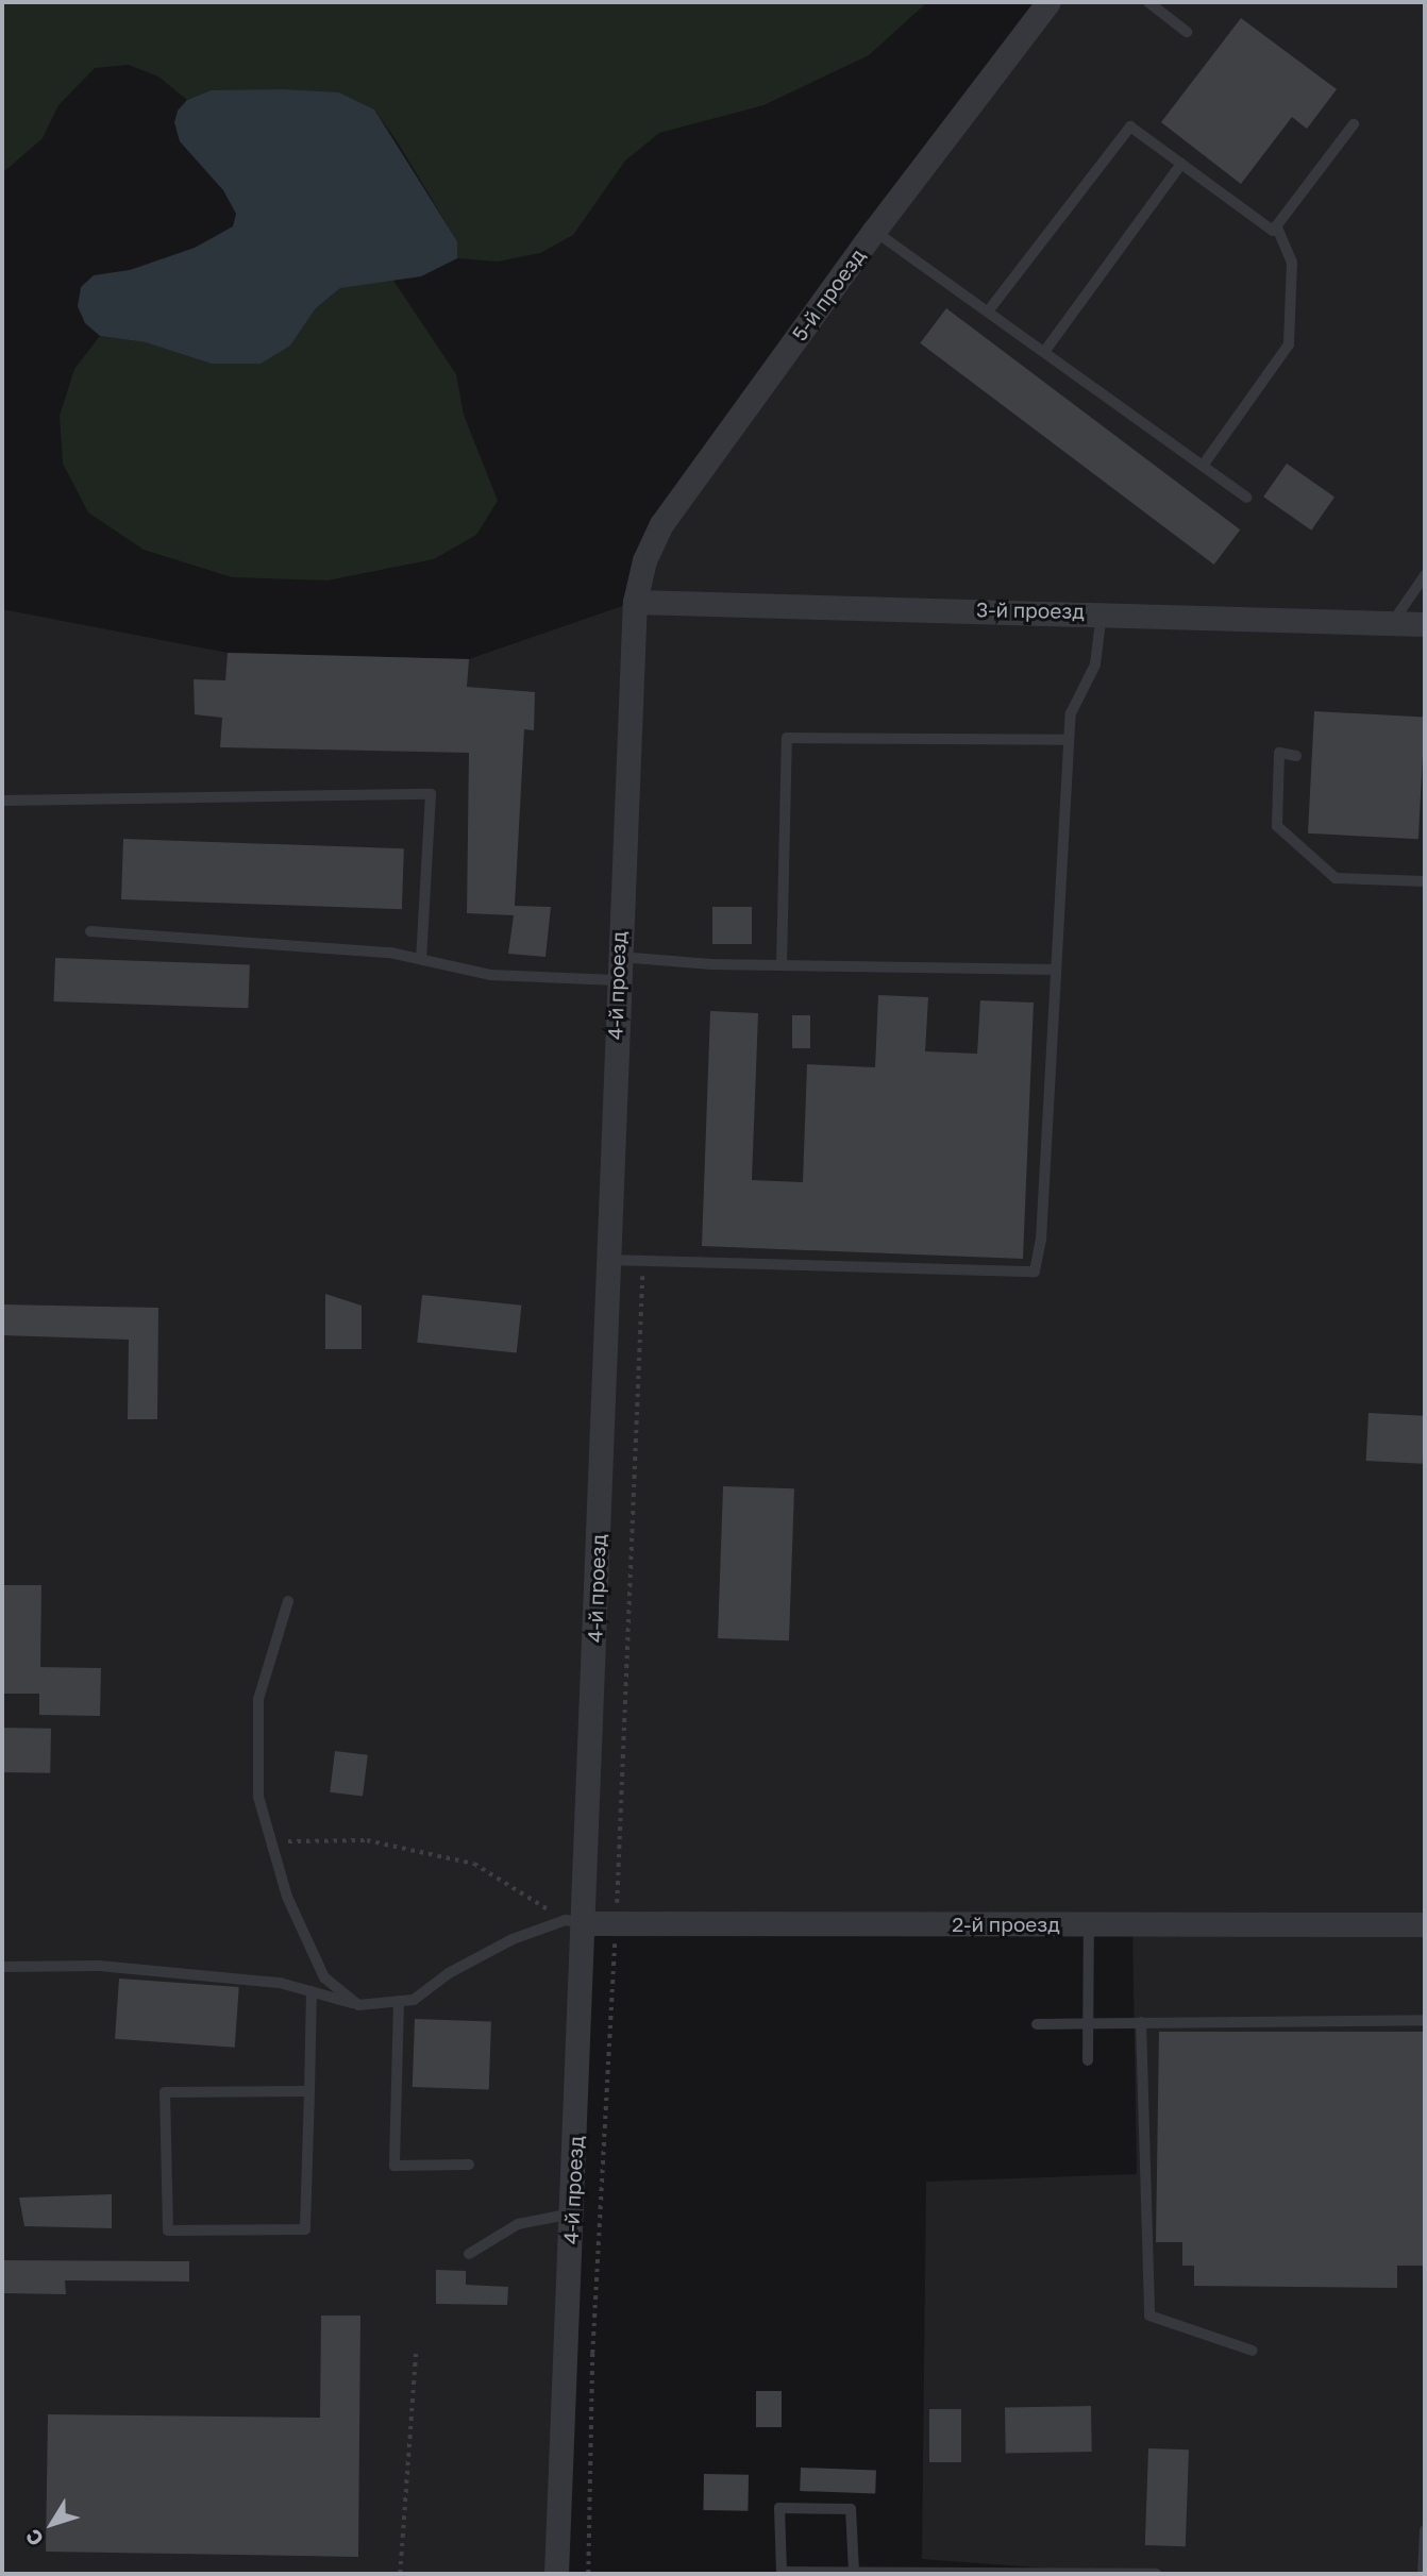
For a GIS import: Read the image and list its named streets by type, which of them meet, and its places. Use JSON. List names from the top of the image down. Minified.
{"streets":{"street":["5-й проезд","3-й проезд","4-й проезд","2-й проезд"]},"crossings":[["5-й проезд","3-й проезд"],["5-й проезд","4-й проезд"],["3-й проезд","4-й проезд"],["4-й проезд","2-й проезд"]],"north":"bottom left"}
